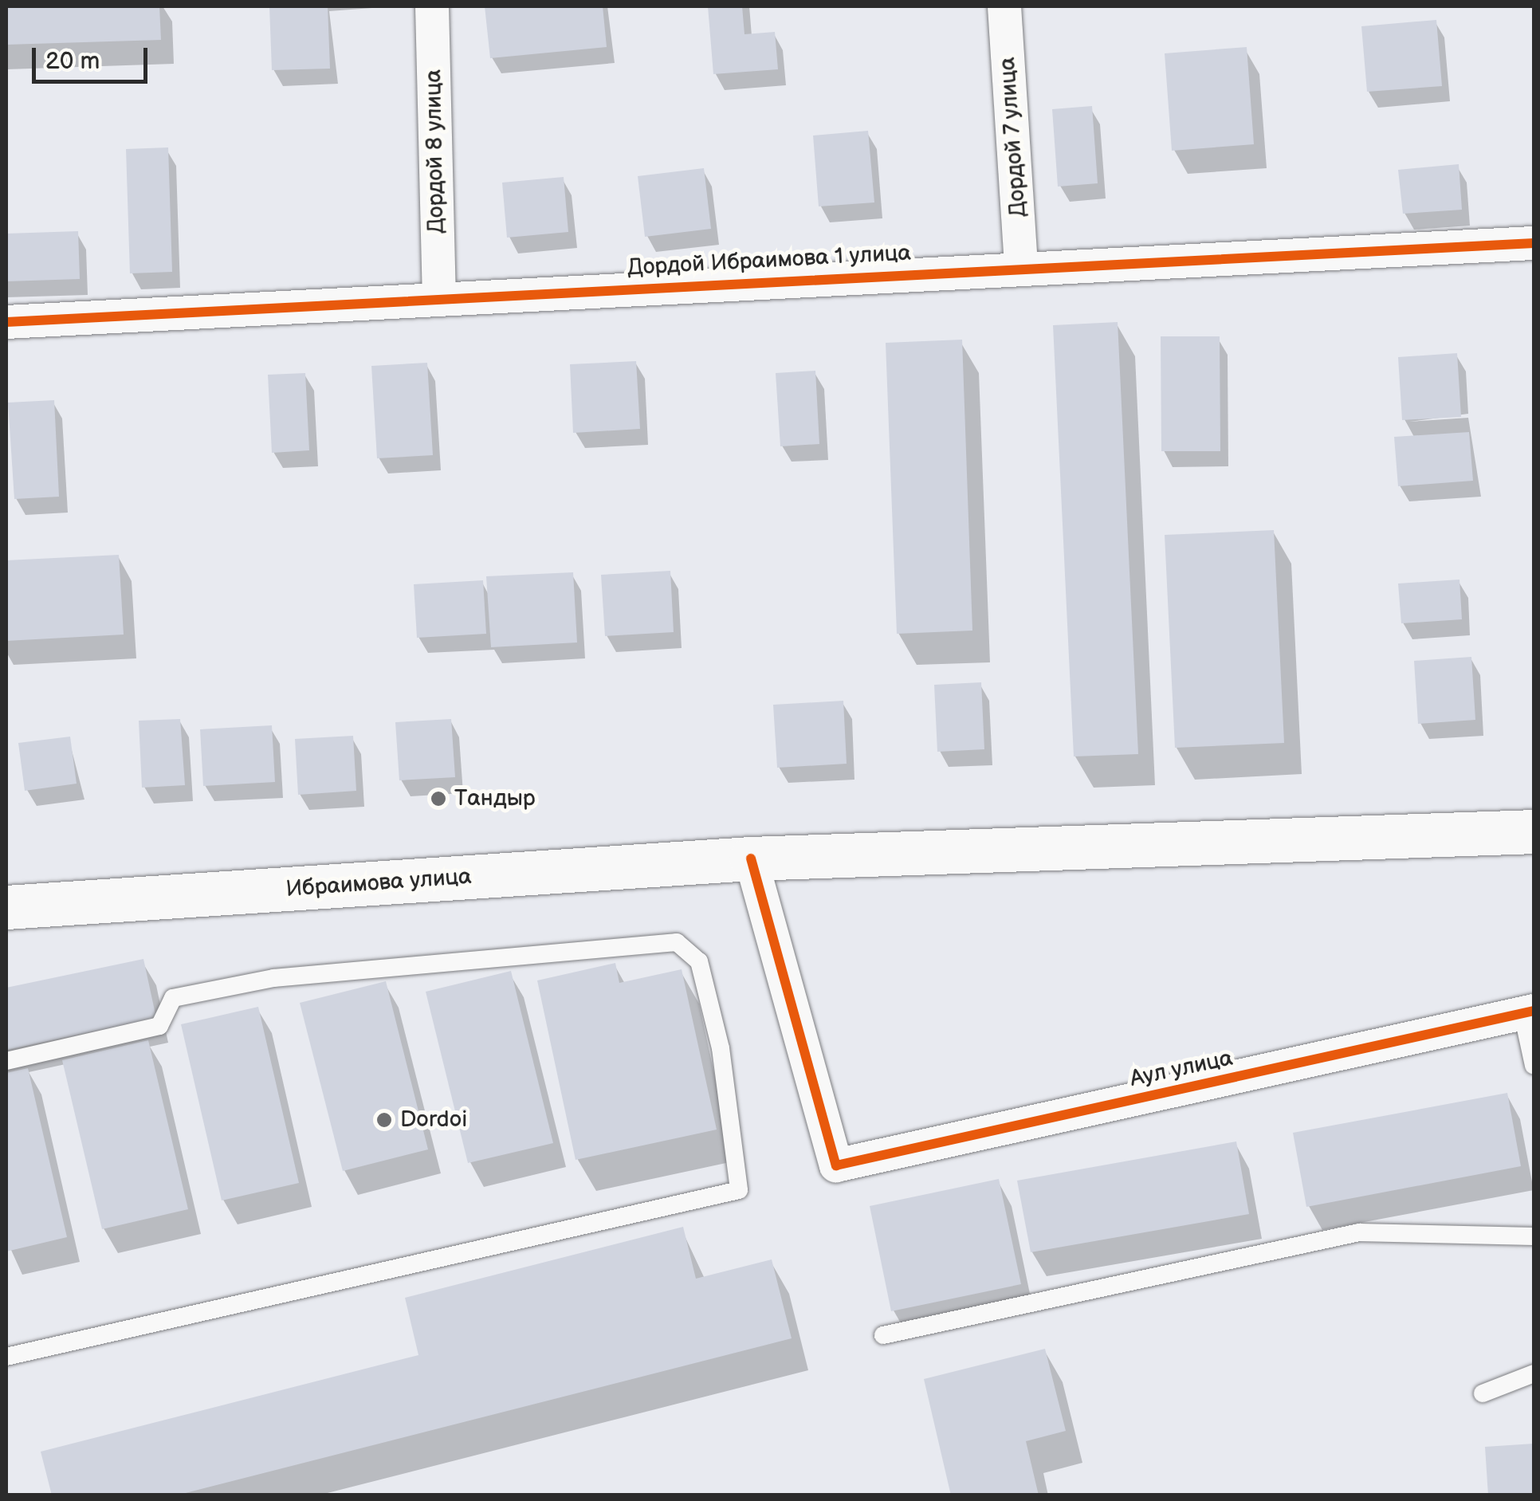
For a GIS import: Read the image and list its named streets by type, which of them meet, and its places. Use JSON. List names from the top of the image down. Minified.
{"streets":{"main road":["Ибраимова улица"],"street":["Дордой 7 улица","Дордой 8 улица","Дордой Ибраимова 1 улица","Аул улица"]},"crossings":[["Дордой 7 улица","Дордой Ибраимова 1 улица"],["Дордой 8 улица","Дордой Ибраимова 1 улица"],["Ибраимова улица","Аул улица"]],"places":["Тандыр","Dordoi"],"scale_bar":"20 m"}
